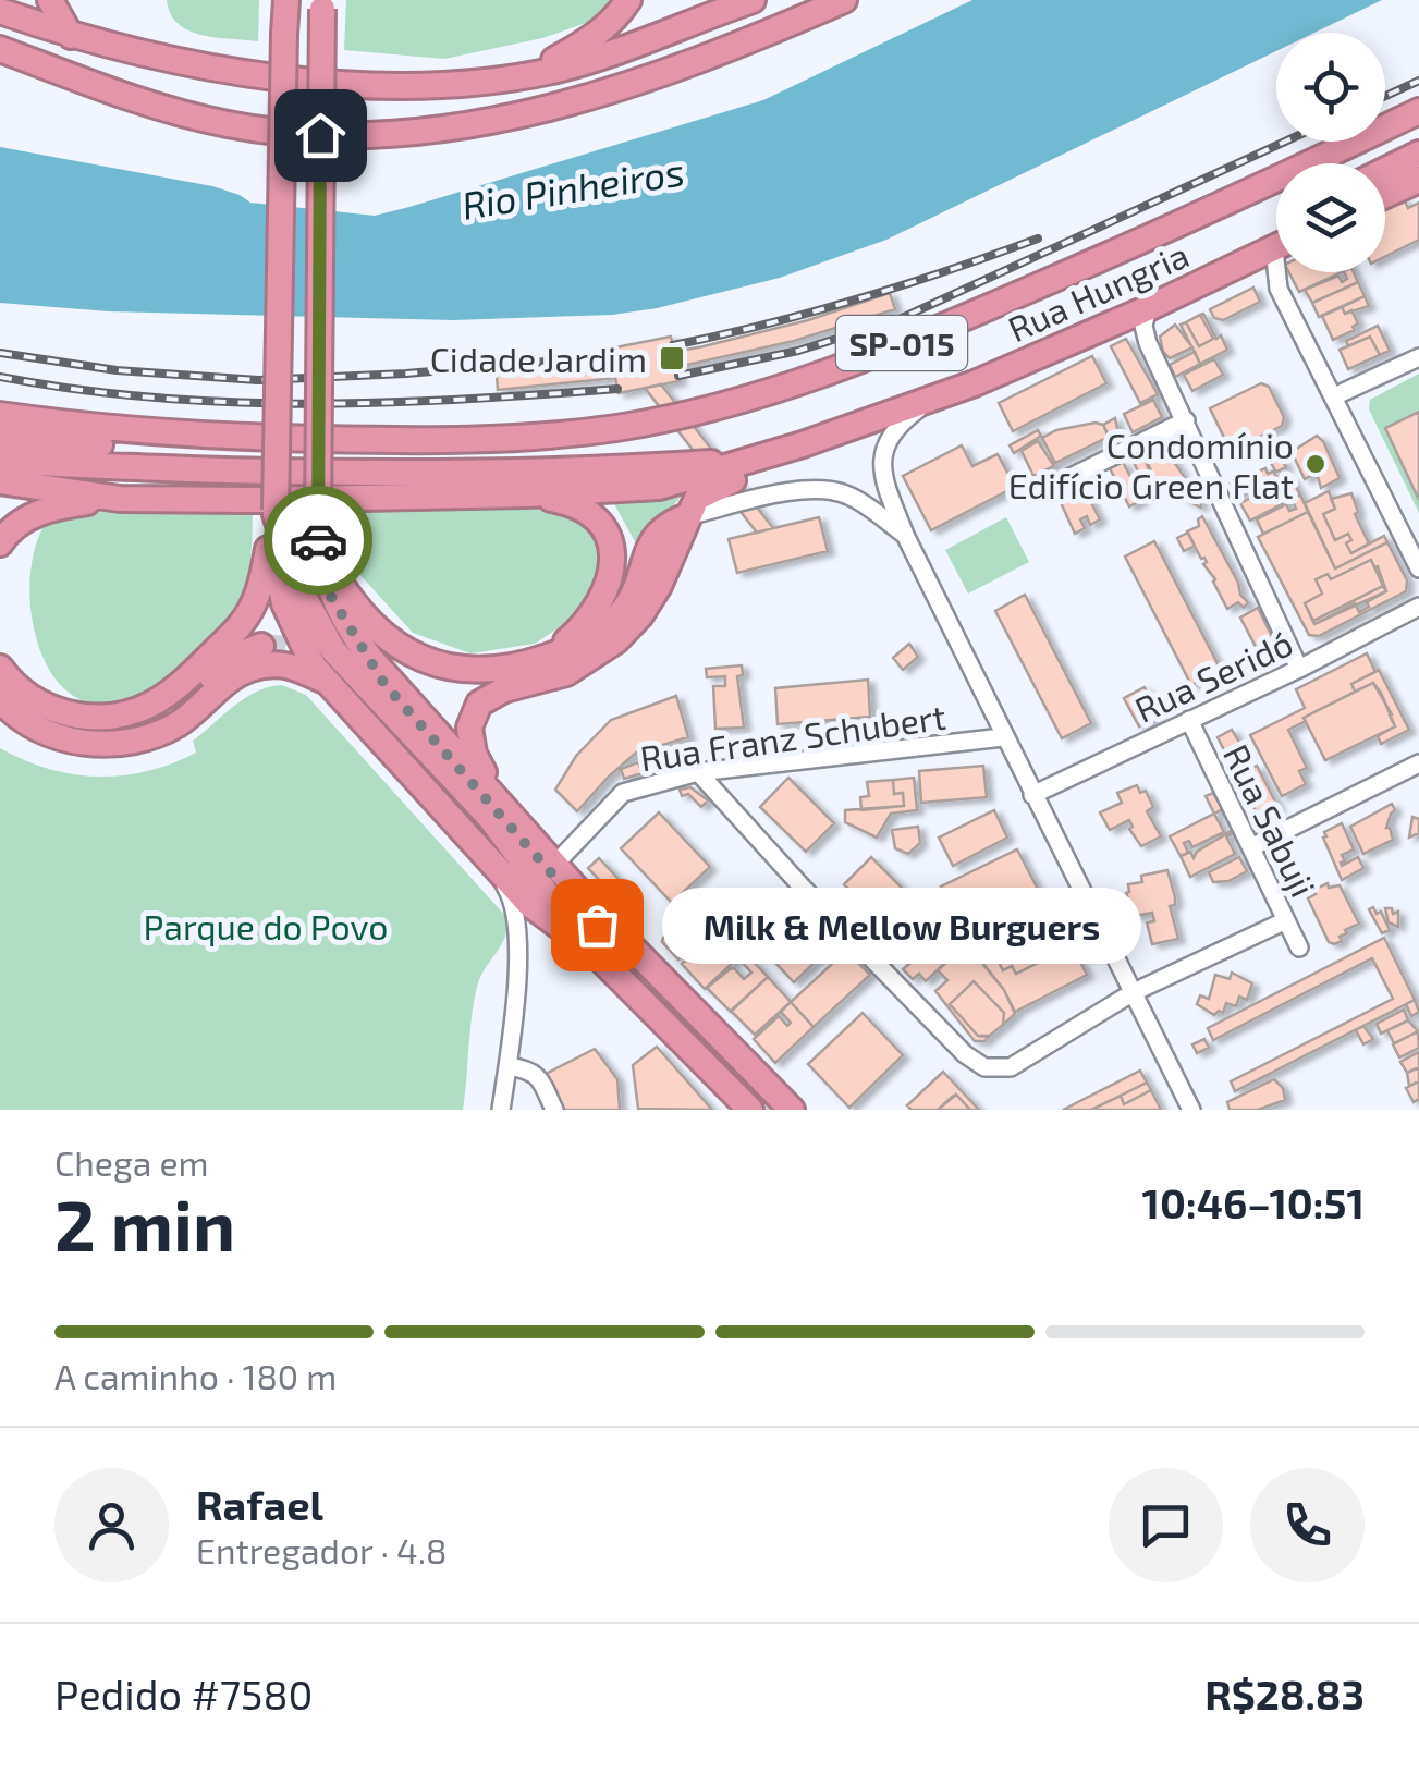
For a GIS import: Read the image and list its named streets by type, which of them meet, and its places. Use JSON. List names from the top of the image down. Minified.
{"streets":{"highway":["Rua Hungria","SP-015"],"street":["Rua Seridó","Rua Franz Schubert","Rua Sabuji"]},"crossings":[["Rua Seridó","Rua Sabuji"]],"water":["Rio Pinheiros"],"parks":["Parque do Povo"],"places":{"transit":["Cidade Jardim"],"other":["Condomínio Edifício Green Flat","Milk & Mellow Burguers"]},"page":{"bubble":"Milk & Mellow Burguers","heading":["2 min","Chega em","10:46–10:51"],"panel":["Rafael","Entregador · 4.8","Pedido #7580","R$28.83"],"bar":"A caminho · 180 m"}}
